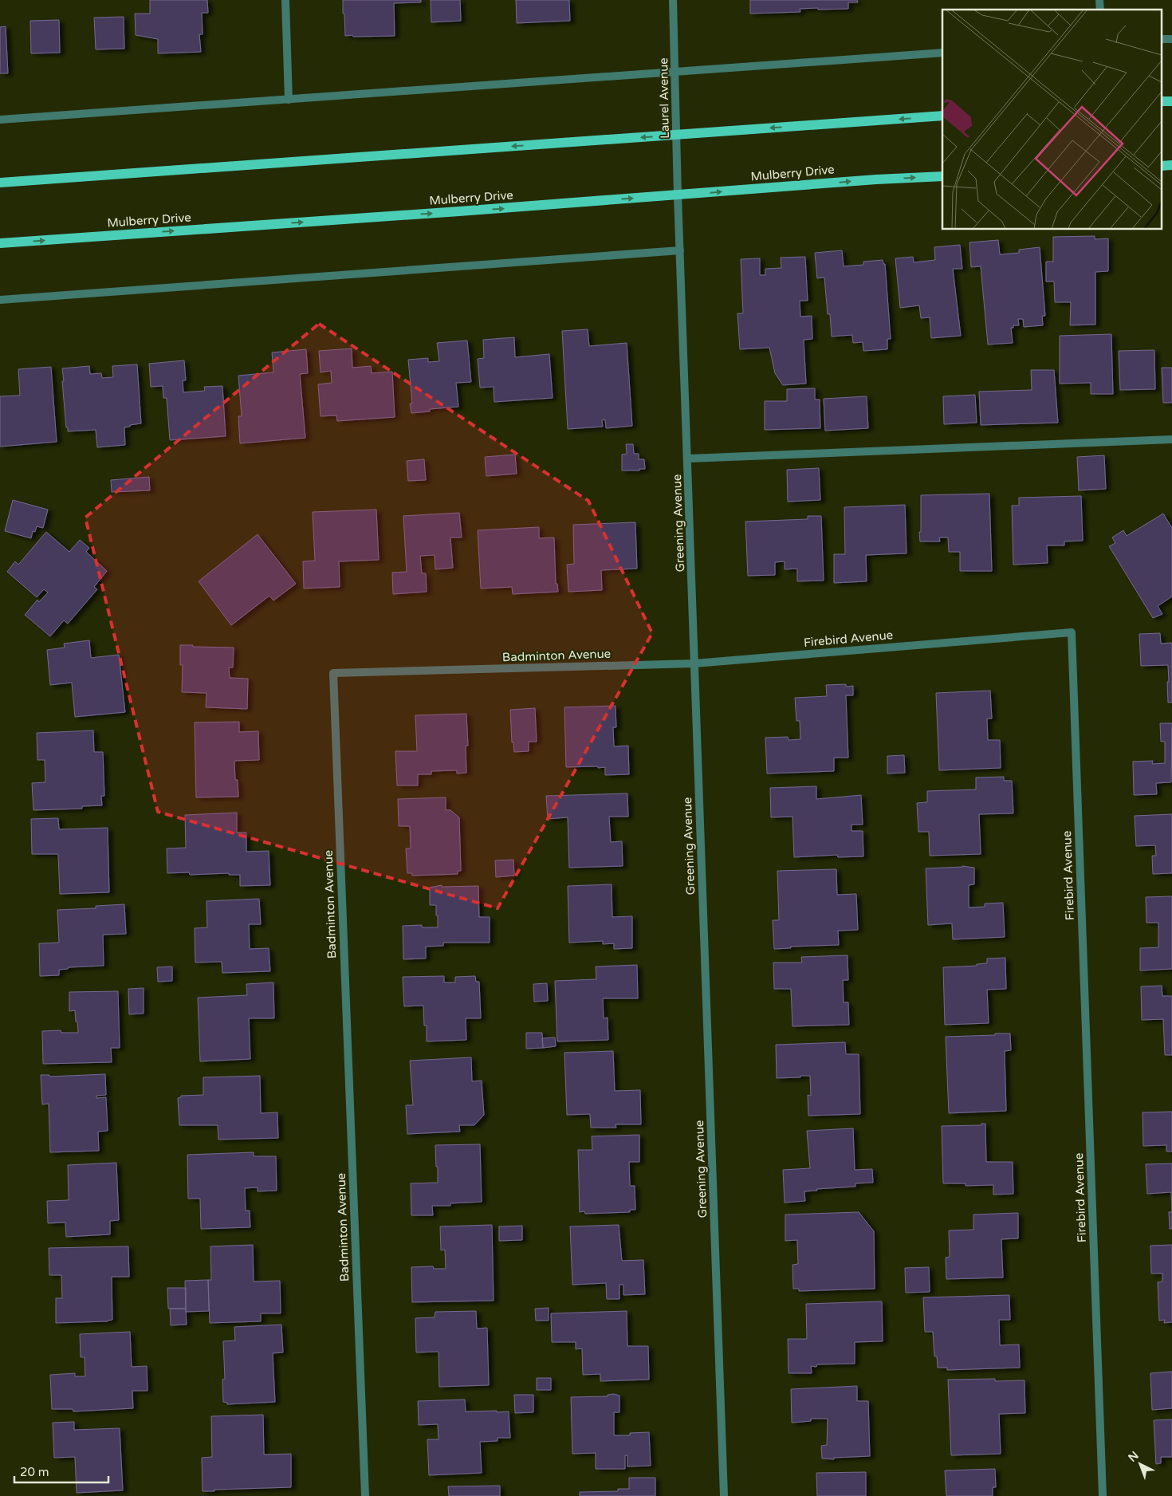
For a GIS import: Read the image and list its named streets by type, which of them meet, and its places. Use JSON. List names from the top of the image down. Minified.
{"streets":{"main road":["Mulberry Drive"],"street":["Laurel Avenue","Greening Avenue","Firebird Avenue","Badminton Avenue"]},"crossings":[["Laurel Avenue","Mulberry Drive"],["Laurel Avenue","Greening Avenue"],["Mulberry Drive","Greening Avenue"],["Greening Avenue","Firebird Avenue"],["Greening Avenue","Badminton Avenue"],["Firebird Avenue","Badminton Avenue"]],"scale_bar":"20 m","north":"top left"}
